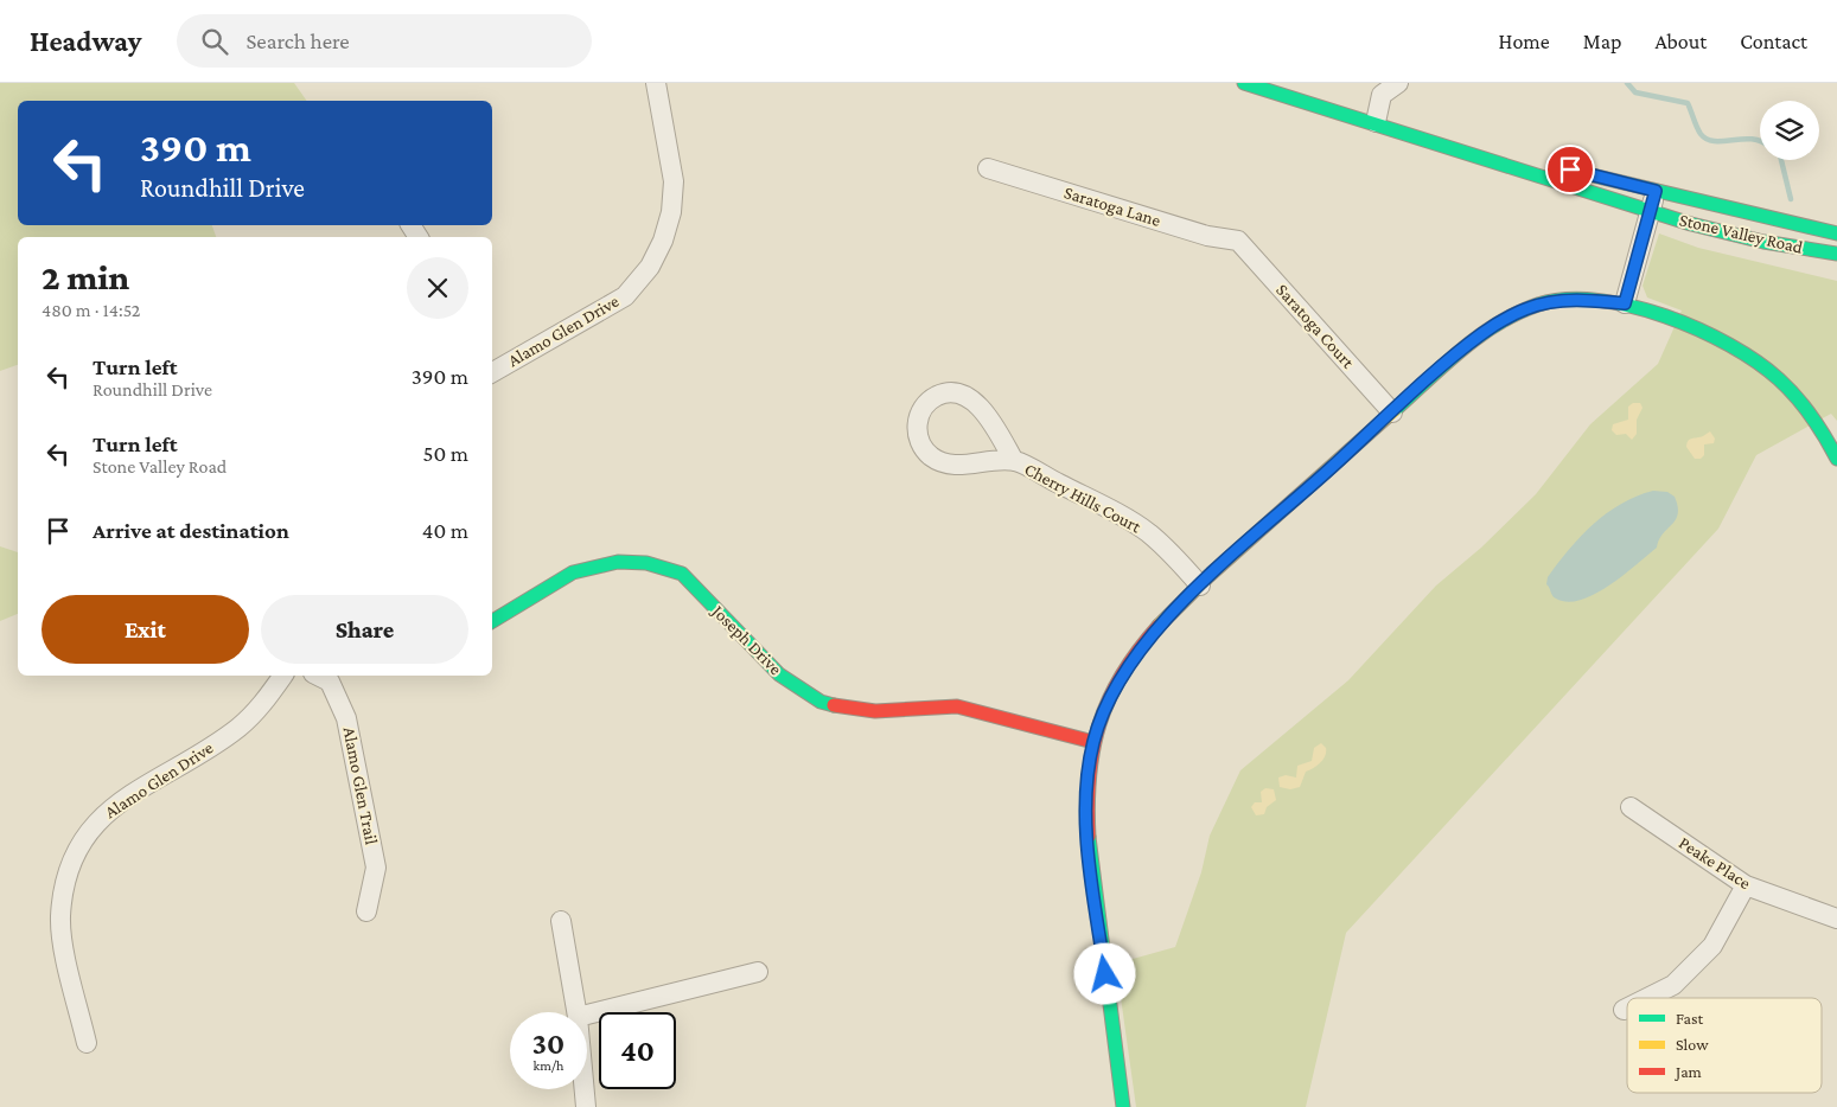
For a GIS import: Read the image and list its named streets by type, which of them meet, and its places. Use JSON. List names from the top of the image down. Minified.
{"streets":{"street":["Saratoga Lane","Stone Valley Road","Saratoga Court","Alamo Glen Drive","Cherry Hills Court","Joseph Drive","Alamo Glen Trail","Peake Place"]},"crossings":[["Saratoga Lane","Saratoga Court"]],"legend":["Fast","Slow","Jam"],"page":{"header":"Headway","search":"Search here","nav":["Home","Map","About","Contact"],"turn":["390 m","Roundhill Drive"],"heading":["2 min","480 m · 14:52"],"list":[{"name":"Turn left","note":"Roundhill Drive","value":"390 m"},{"name":"Turn left","note":"Stone Valley Road","value":"50 m"},{"name":"Arrive at destination","value":"40 m"}],"buttons":["Exit","Share"],"speed":"30 km/h","limit":"40"}}
